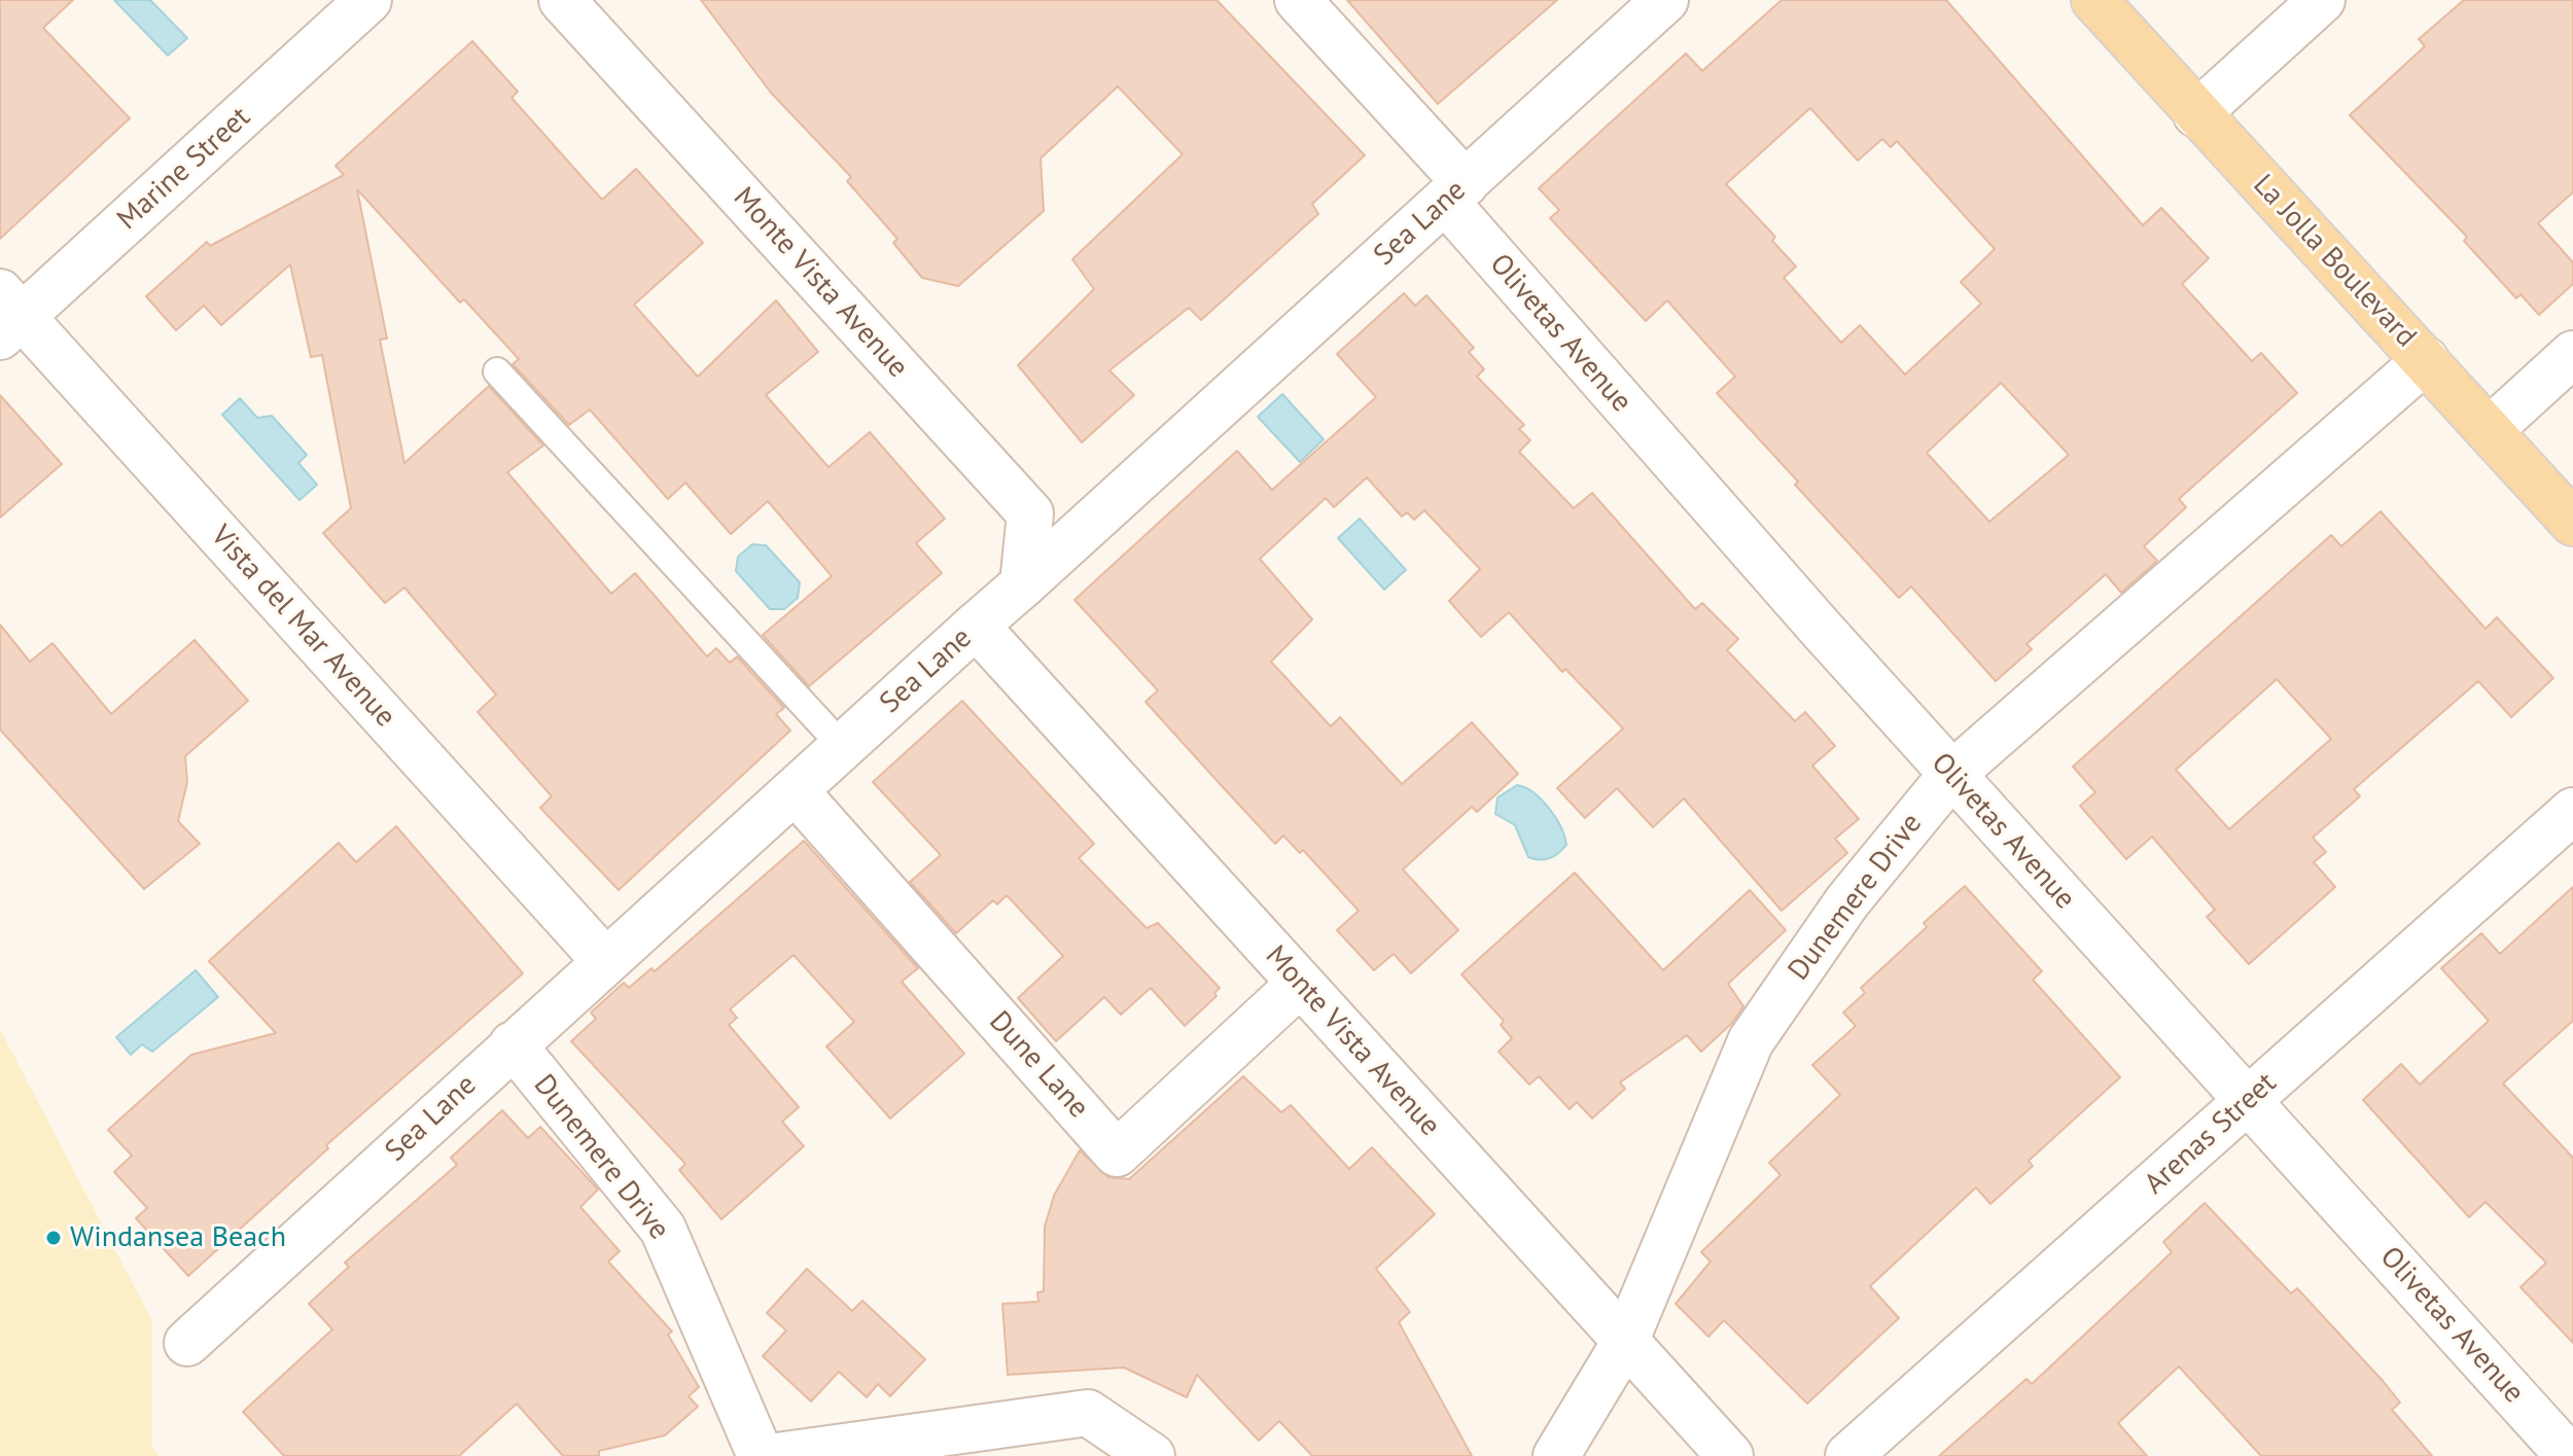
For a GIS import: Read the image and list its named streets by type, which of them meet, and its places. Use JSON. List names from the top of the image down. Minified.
{"streets":{"main road":["La Jolla Boulevard"],"street":["Marine Street","Sea Lane","Monte Vista Avenue","Olivetas Avenue","Vista del Mar Avenue","Dunemere Drive","Dune Lane","Arenas Street"]},"crossings":[["Marine Street","Vista del Mar Avenue"],["Sea Lane","Monte Vista Avenue"],["Sea Lane","Olivetas Avenue"],["Sea Lane","Vista del Mar Avenue"],["Sea Lane","Dunemere Drive"],["Sea Lane","Dune Lane"],["La Jolla Boulevard","Dunemere Drive"],["Monte Vista Avenue","Dunemere Drive"],["Monte Vista Avenue","Dune Lane"],["Olivetas Avenue","Dunemere Drive"],["Olivetas Avenue","Arenas Street"]],"places":["Windansea Beach"]}
